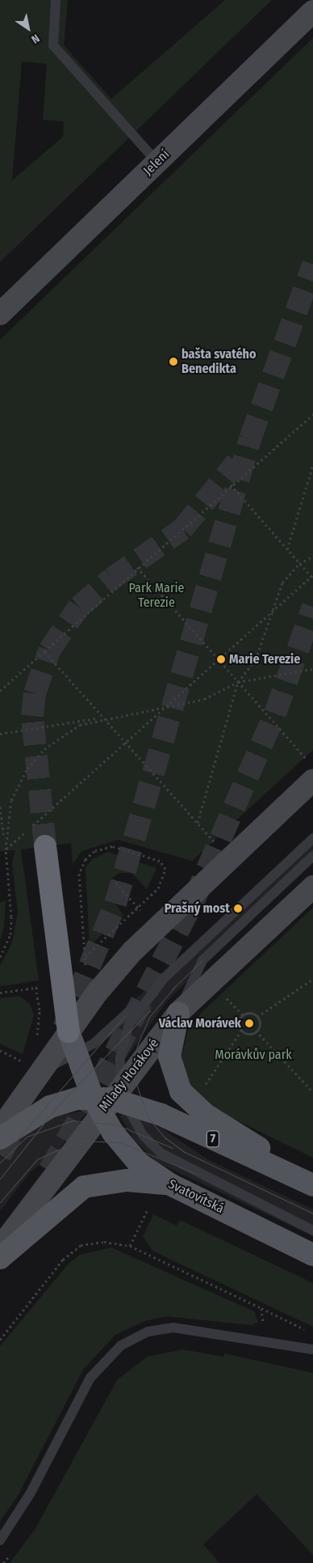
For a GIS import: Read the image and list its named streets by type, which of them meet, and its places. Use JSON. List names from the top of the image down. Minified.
{"streets":{"main road":["Jelení","Milady Horákové","7","Svatovítská"]},"crossings":[["Milady Horákové","7"],["Milady Horákové","Svatovítská"],["7","Svatovítská"]],"parks":["Park Marie Terezie","Morávkův park"],"places":["bašta svatého Benedikta","Marie Terezie","Prašný most","Václav Morávek"],"north":"bottom right"}
